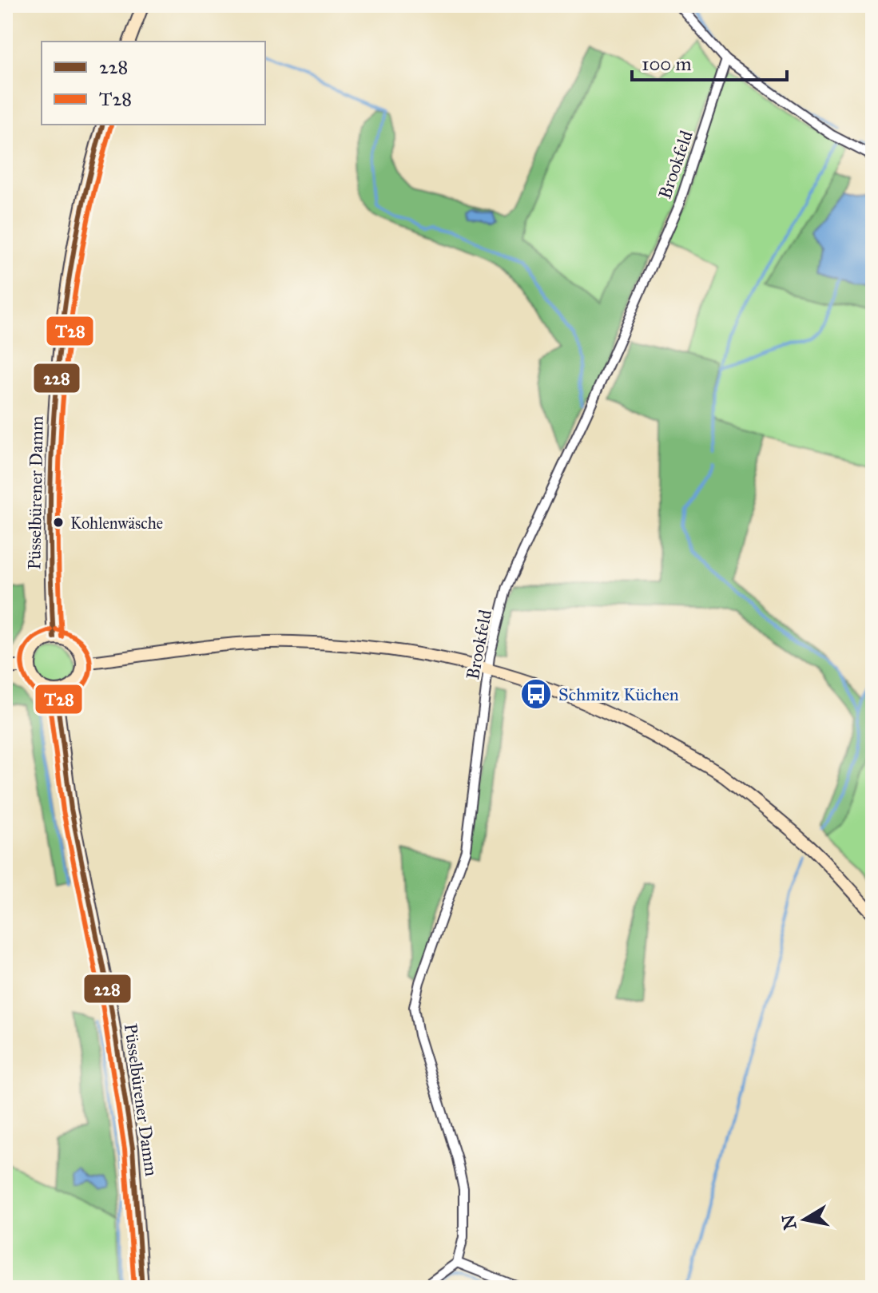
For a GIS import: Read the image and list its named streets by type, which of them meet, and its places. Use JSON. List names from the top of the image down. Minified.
{"streets":{"main road":["Püsselbürener Damm"],"street":["Brookfeld"]},"places":{"other":["Kohlenwäsche"],"bus stop":["Schmitz Küchen"]},"lines":["transit line 228","transit line T28"],"legend":["228","T28"],"scale_bar":"100 m","north":"left"}
